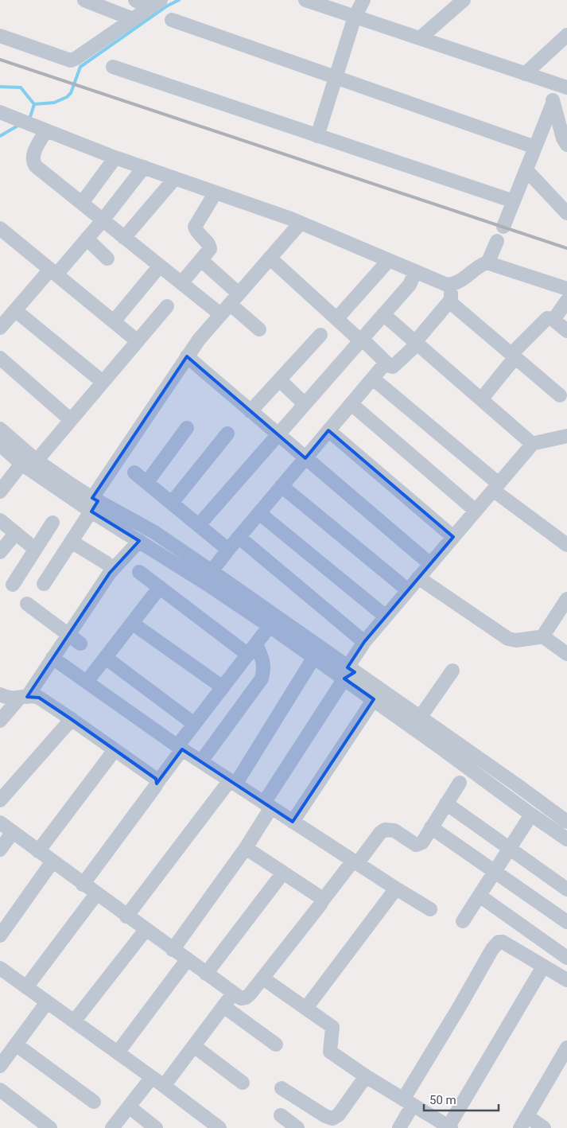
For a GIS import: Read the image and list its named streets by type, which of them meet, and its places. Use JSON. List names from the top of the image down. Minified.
{"scale_bar":"50 m"}
